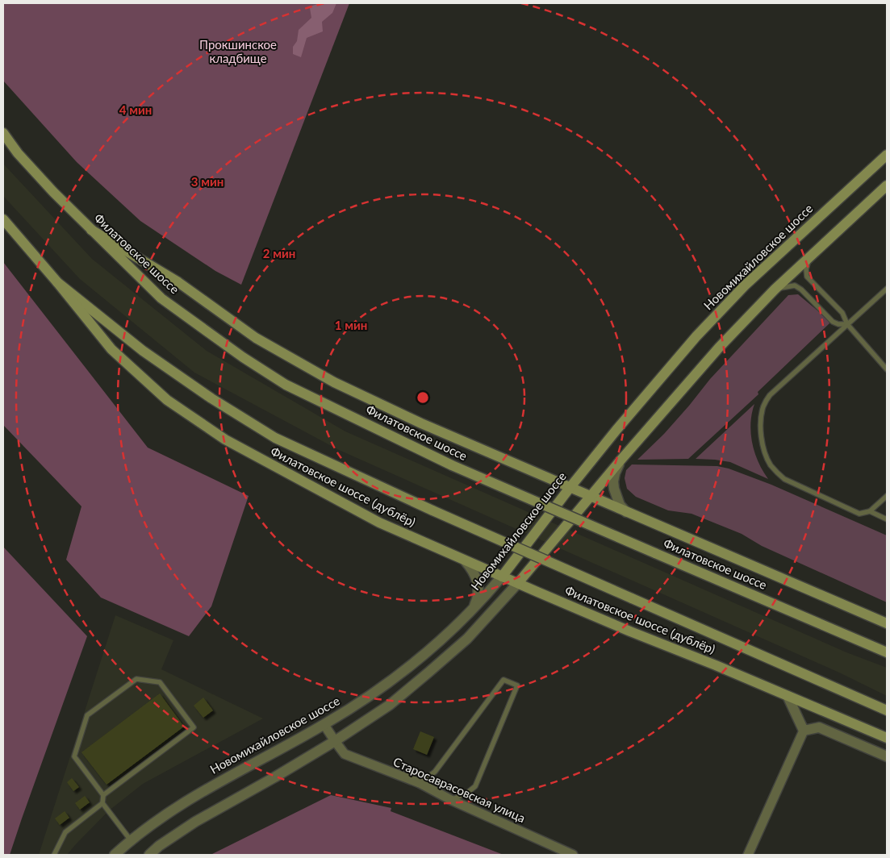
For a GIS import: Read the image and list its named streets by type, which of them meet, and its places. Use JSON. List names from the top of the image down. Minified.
{"streets":{"main road":["Филатовское шоссе","Новомихайловское шоссе","Филатовское шоссе (дублёр)"],"street":["Старосаврасовская улица"]},"crossings":[["Новомихайловское шоссе","Филатовское шоссе (дублёр)"],["Новомихайловское шоссе","Старосаврасовская улица"]],"parks":["Прокшинское кладбище"],"rings":["4 мин","3 мин","2 мин","1 мин"]}
